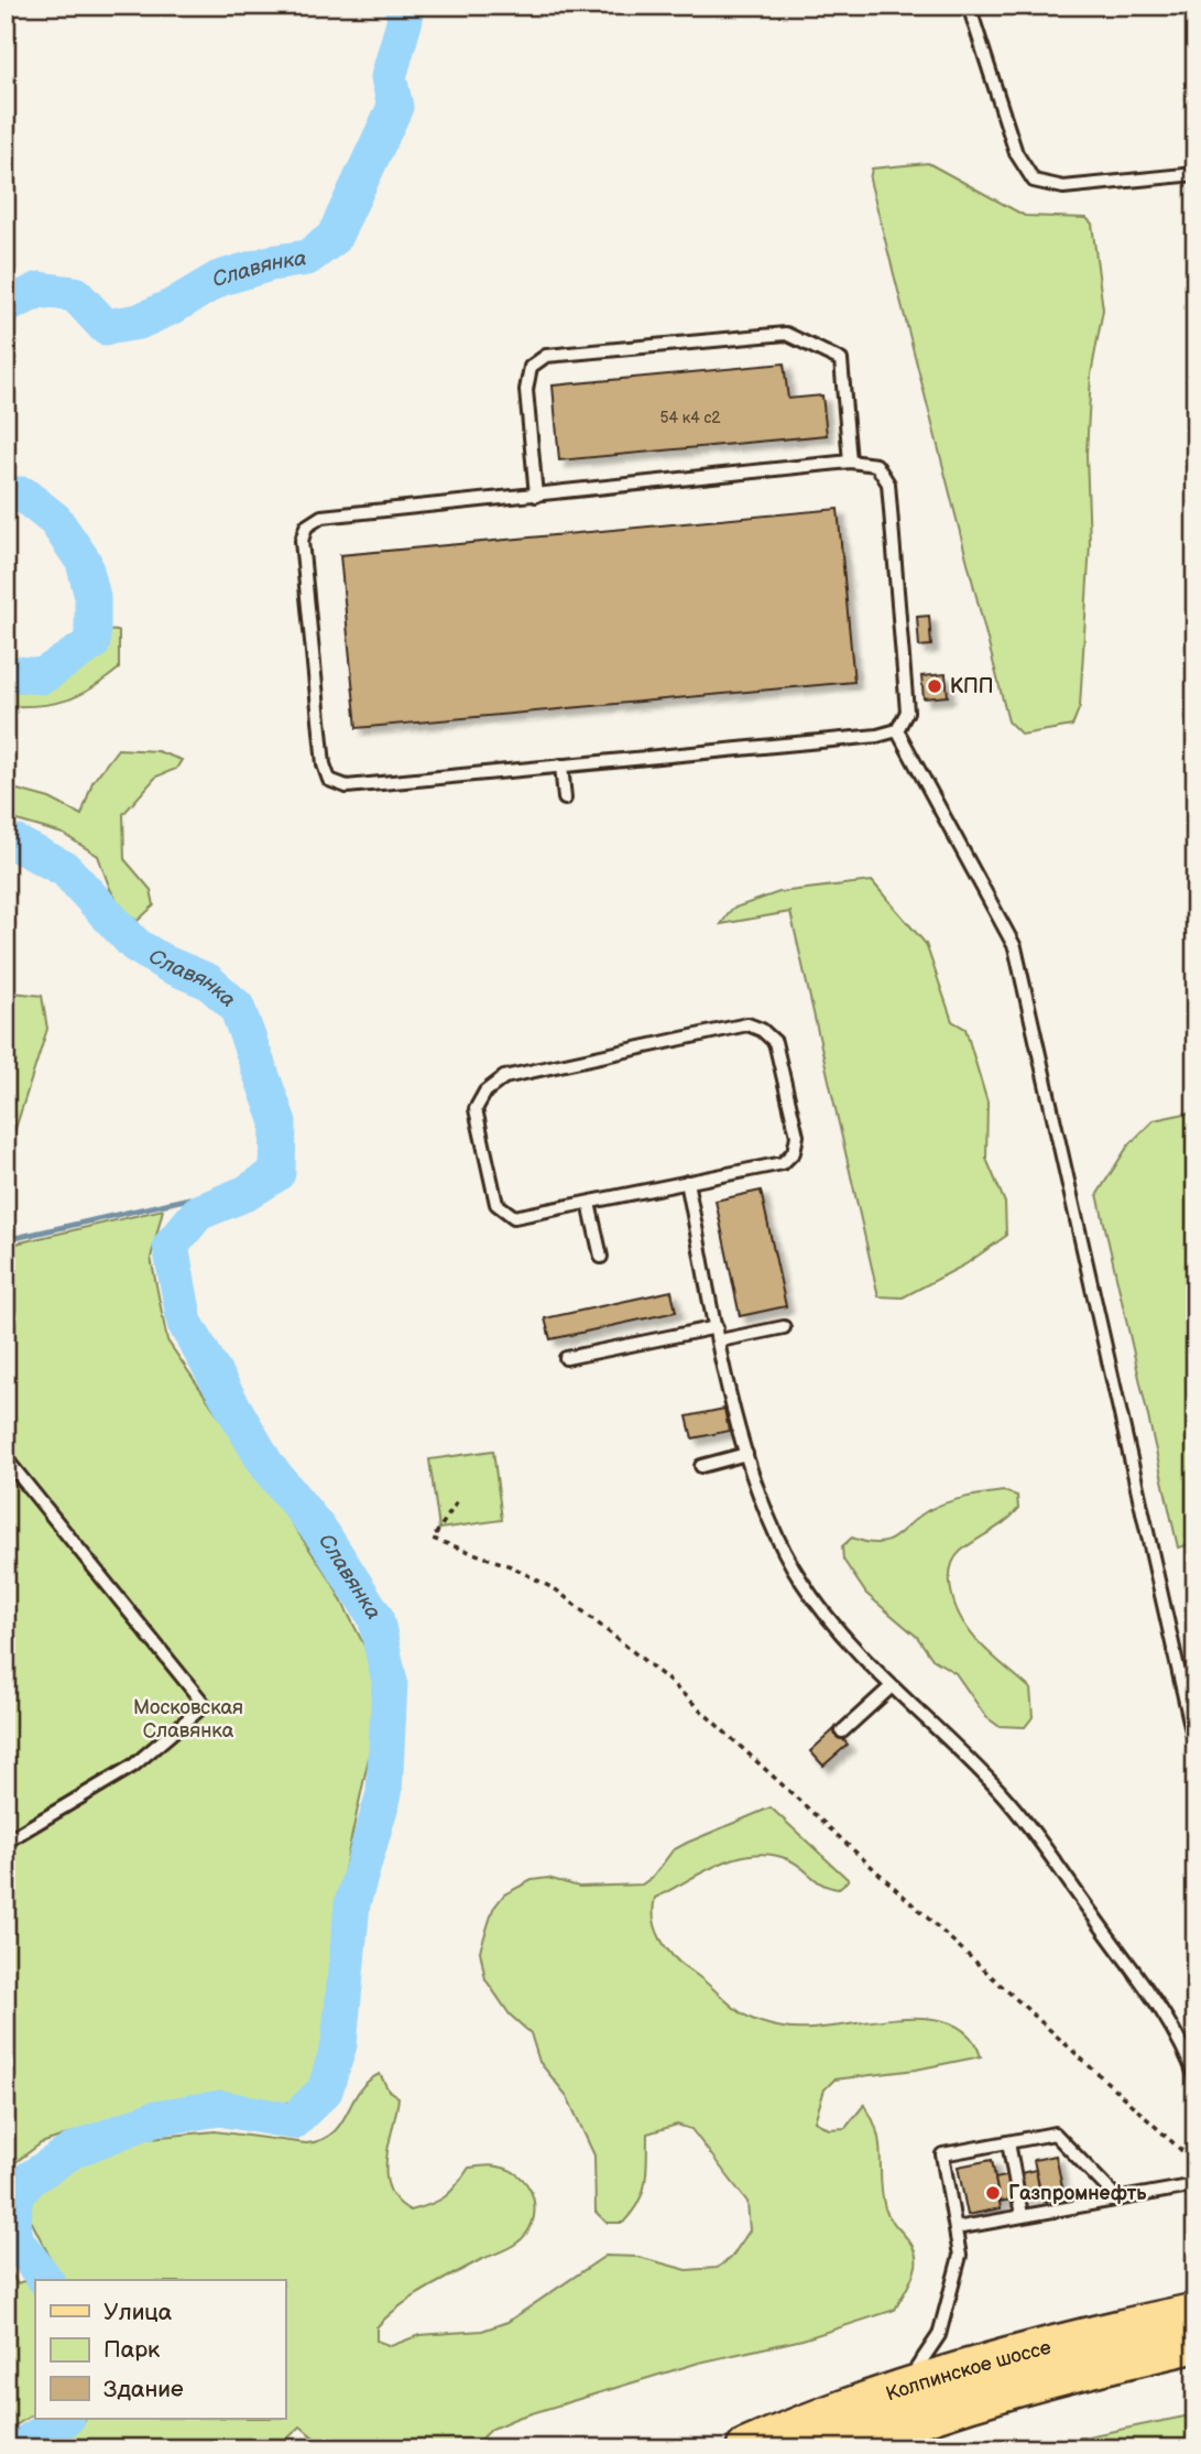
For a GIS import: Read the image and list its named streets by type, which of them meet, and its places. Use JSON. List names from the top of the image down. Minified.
{"streets":{"main road":["Колпинское шоссе"]},"water":["Славянка"],"parks":["Московская Славянка"],"places":["КПП","Газпромнефть"],"house_numbers":["54 к4 с2"],"legend":["Улица","Парк","Здание"]}
